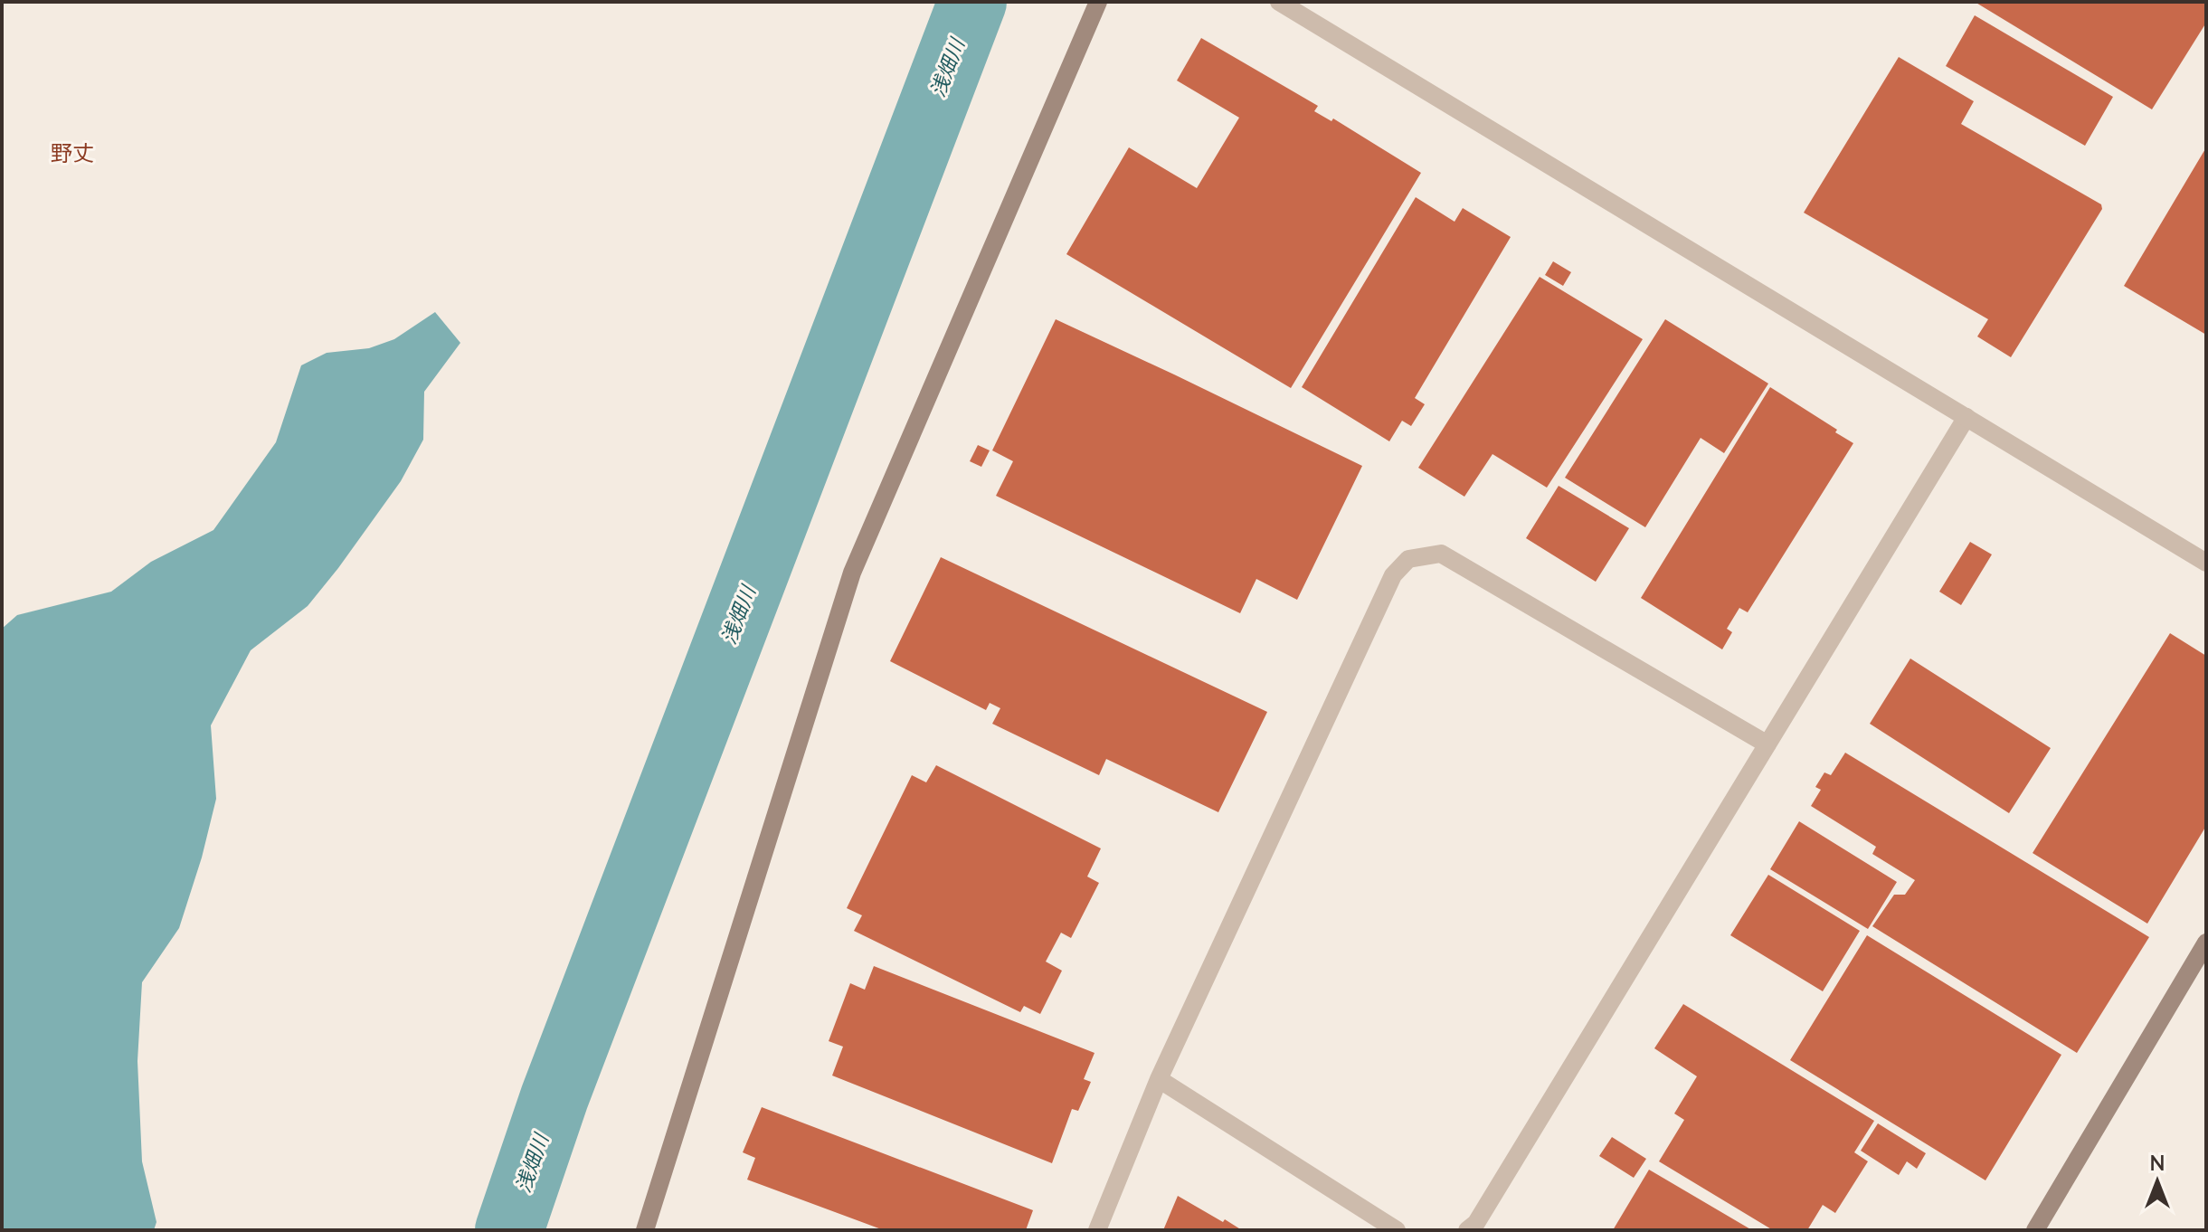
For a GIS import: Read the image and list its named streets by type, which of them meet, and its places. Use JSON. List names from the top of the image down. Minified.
{"districts":["野丈"],"water":["浅畑川"],"north":"top"}
